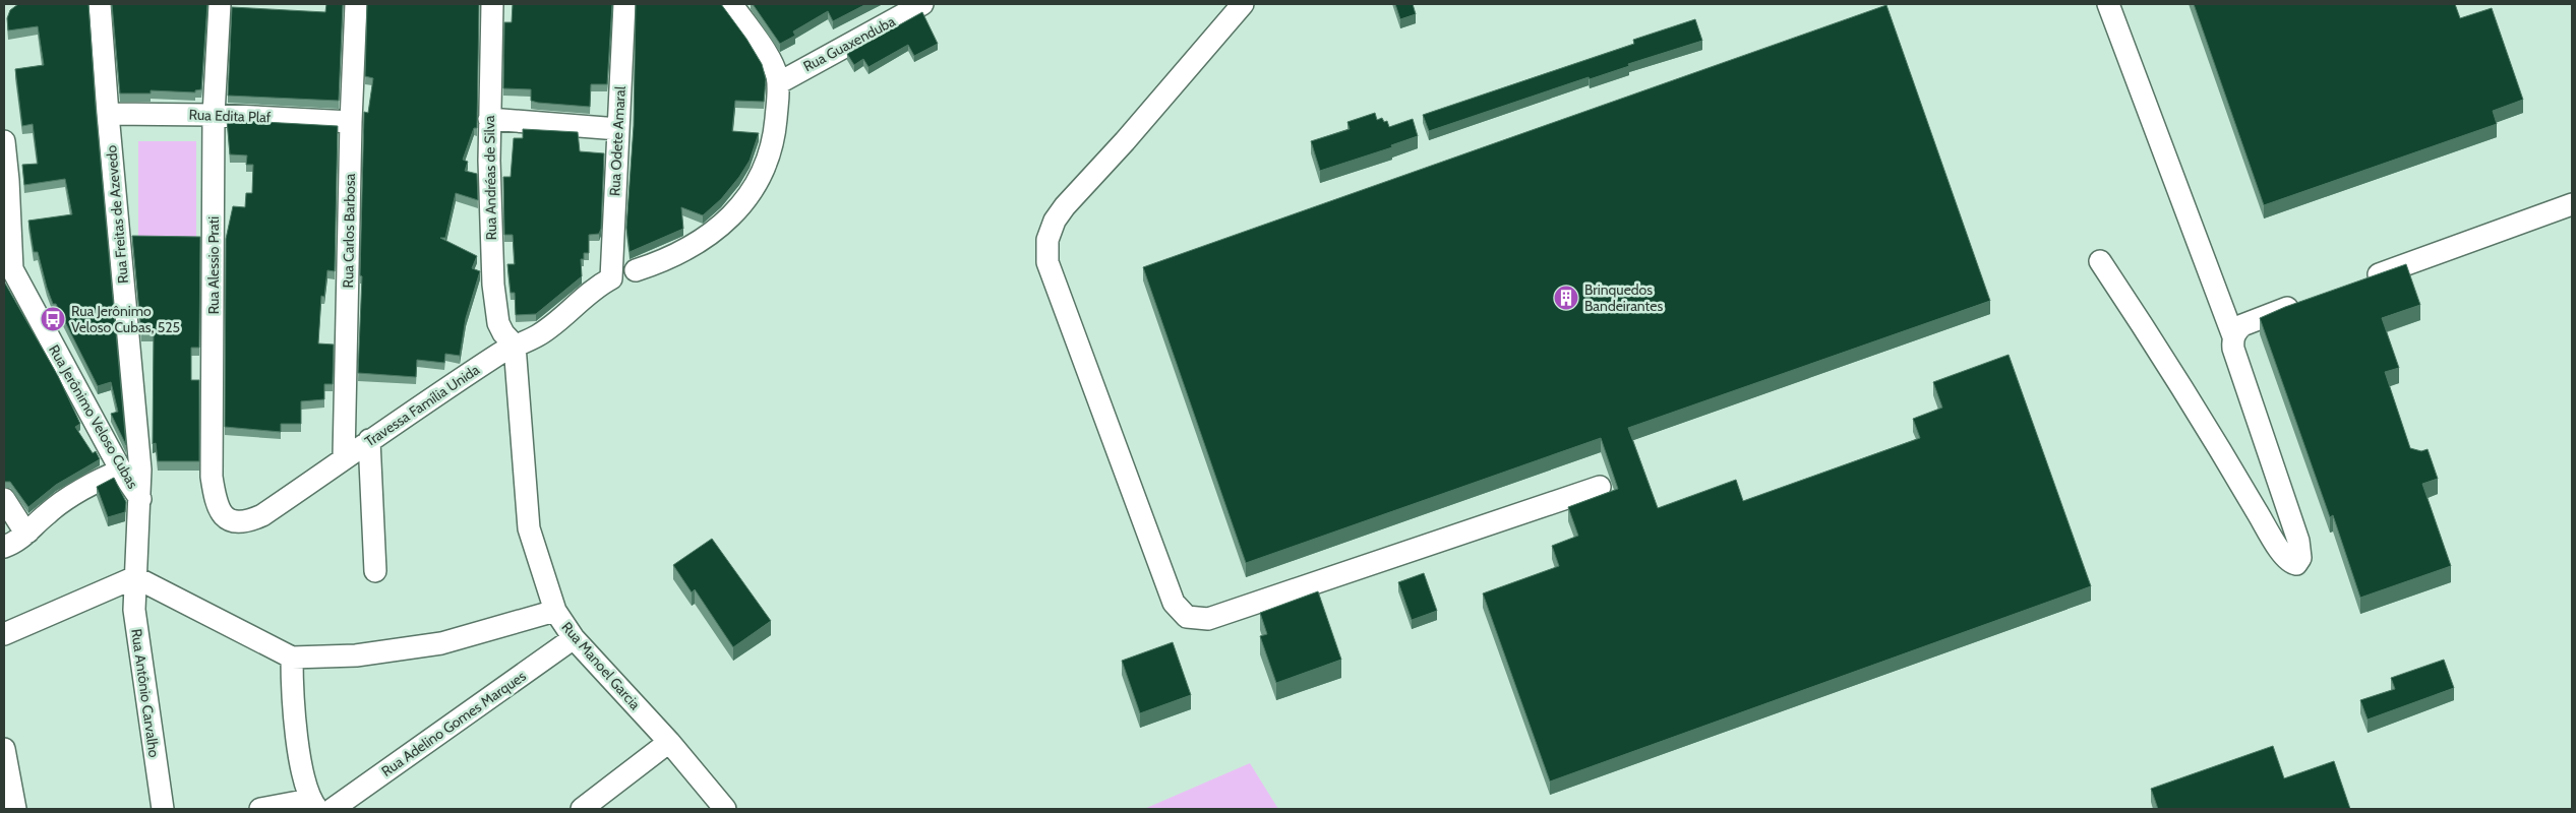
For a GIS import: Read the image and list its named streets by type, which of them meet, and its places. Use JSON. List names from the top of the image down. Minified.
{"streets":{"street":["Rua Guaxenduba","Rua Edita Plaf","Rua Odete Amaral","Rua Andréas de Silva","Rua Freitas de Azevedo","Rua Carlos Barbosa","Rua Alessio Prati","Travessa Família Unida","Rua Jerônimo Veloso Cubas","Rua Manoel Garcia","Rua Antônio Carvalho","Rua Adelino Gomes Marques"]},"crossings":[["Rua Edita Plaf","Rua Freitas de Azevedo"],["Rua Edita Plaf","Rua Carlos Barbosa"],["Rua Edita Plaf","Rua Alessio Prati"],["Rua Odete Amaral","Travessa Família Unida"],["Rua Andréas de Silva","Travessa Família Unida"],["Rua Andréas de Silva","Rua Manoel Garcia"],["Rua Freitas de Azevedo","Rua Jerônimo Veloso Cubas"],["Rua Freitas de Azevedo","Rua Antônio Carvalho"],["Rua Carlos Barbosa","Travessa Família Unida"],["Rua Alessio Prati","Travessa Família Unida"],["Travessa Família Unida","Rua Manoel Garcia"],["Rua Manoel Garcia","Rua Adelino Gomes Marques"]],"places":{"building":["Brinquedos Bandeirantes"],"bus stop":["Rua Jerônimo Veloso Cubas, 525"]}}
